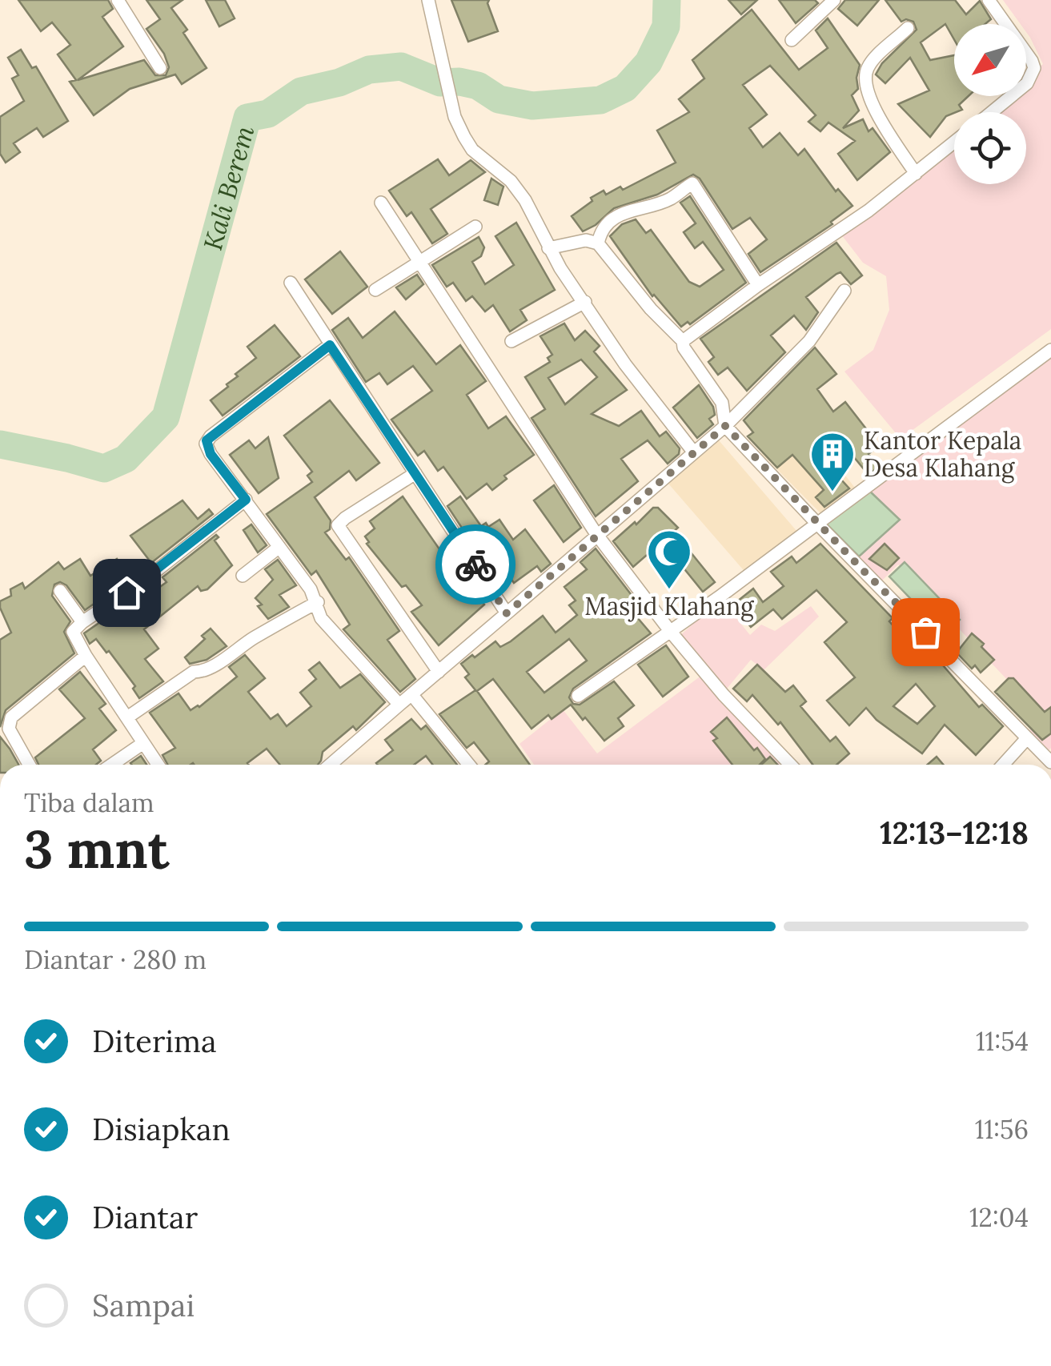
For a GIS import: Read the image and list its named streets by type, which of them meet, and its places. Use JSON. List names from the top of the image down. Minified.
{"water":["Kali Berem"],"places":{"building":["Kantor Kepala Desa Klahang"],"mosque":["Masjid Klahang"]},"north":"bottom left","page":{"heading":["3 mnt","Tiba dalam","12:13–12:18"],"bar":"Diantar · 280 m","list":[["Diterima","11:54"],["Disiapkan","11:56"],["Diantar","12:04"],"Sampai"]}}
